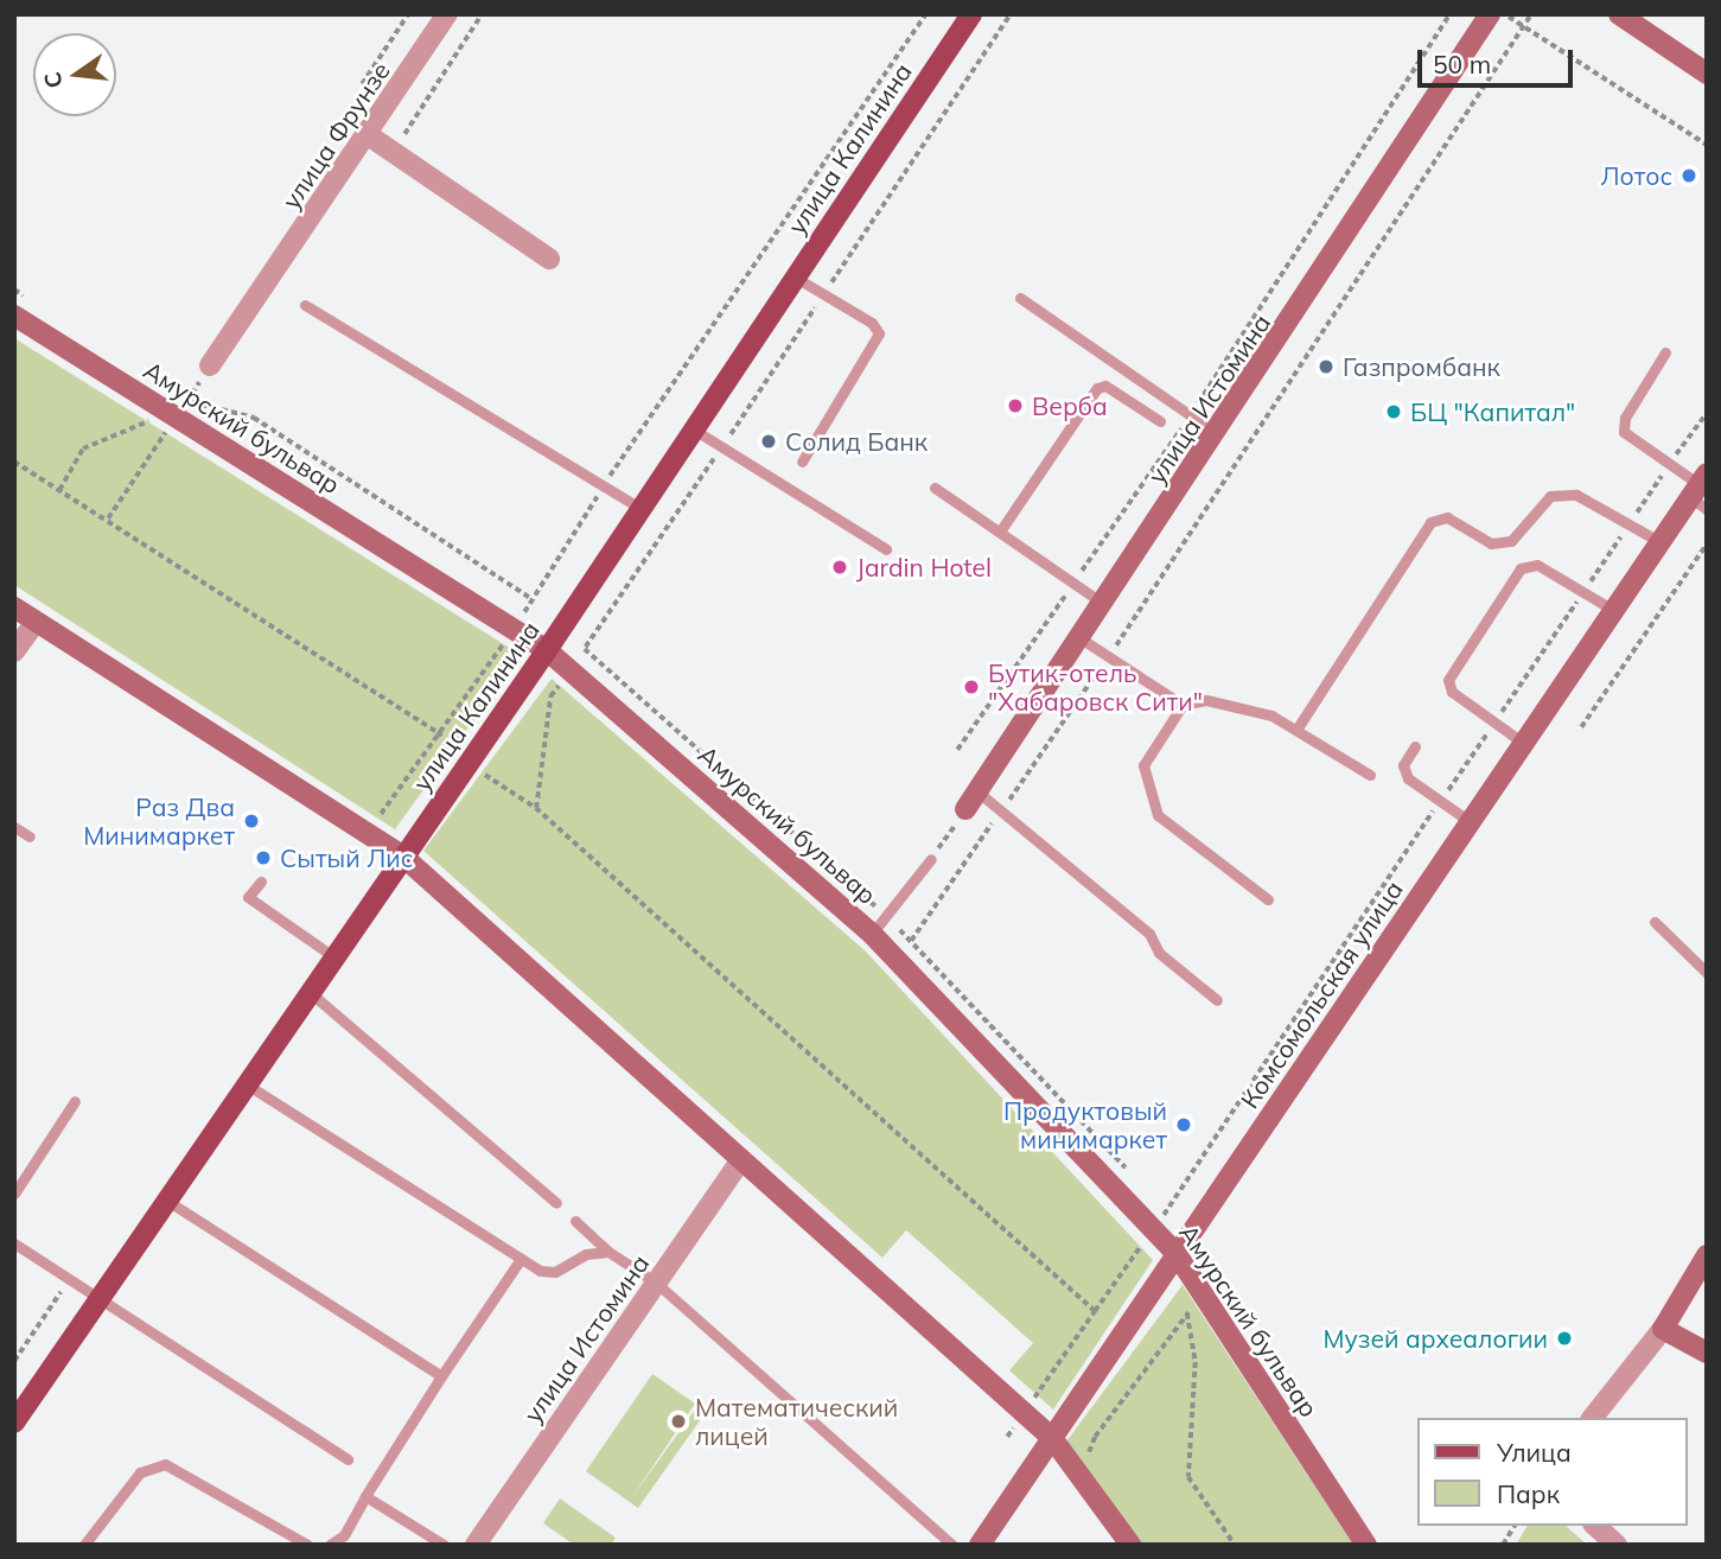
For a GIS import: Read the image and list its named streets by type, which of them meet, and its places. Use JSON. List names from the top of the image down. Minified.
{"streets":{"main road":["улица Калинина"],"street":["улица Фрунзе","улица Истомина","Амурский бульвар","Комсомольская улица"]},"crossings":[["улица Калинина","Амурский бульвар"],["Амурский бульвар","Комсомольская улица"]],"places":["Лотос","Газпромбанк","Верба","БЦ \"Капитал\"","Солид Банк","Jardin Hotel","Бутик-отель \"Хабаровск Сити\"","Раз Два Минимаркет","Сытый Лис","Продуктовый минимаркет","Музей археалогии","Математический лицей"],"legend":["Улица","Парк"],"scale_bar":"50 m","north":"left"}
